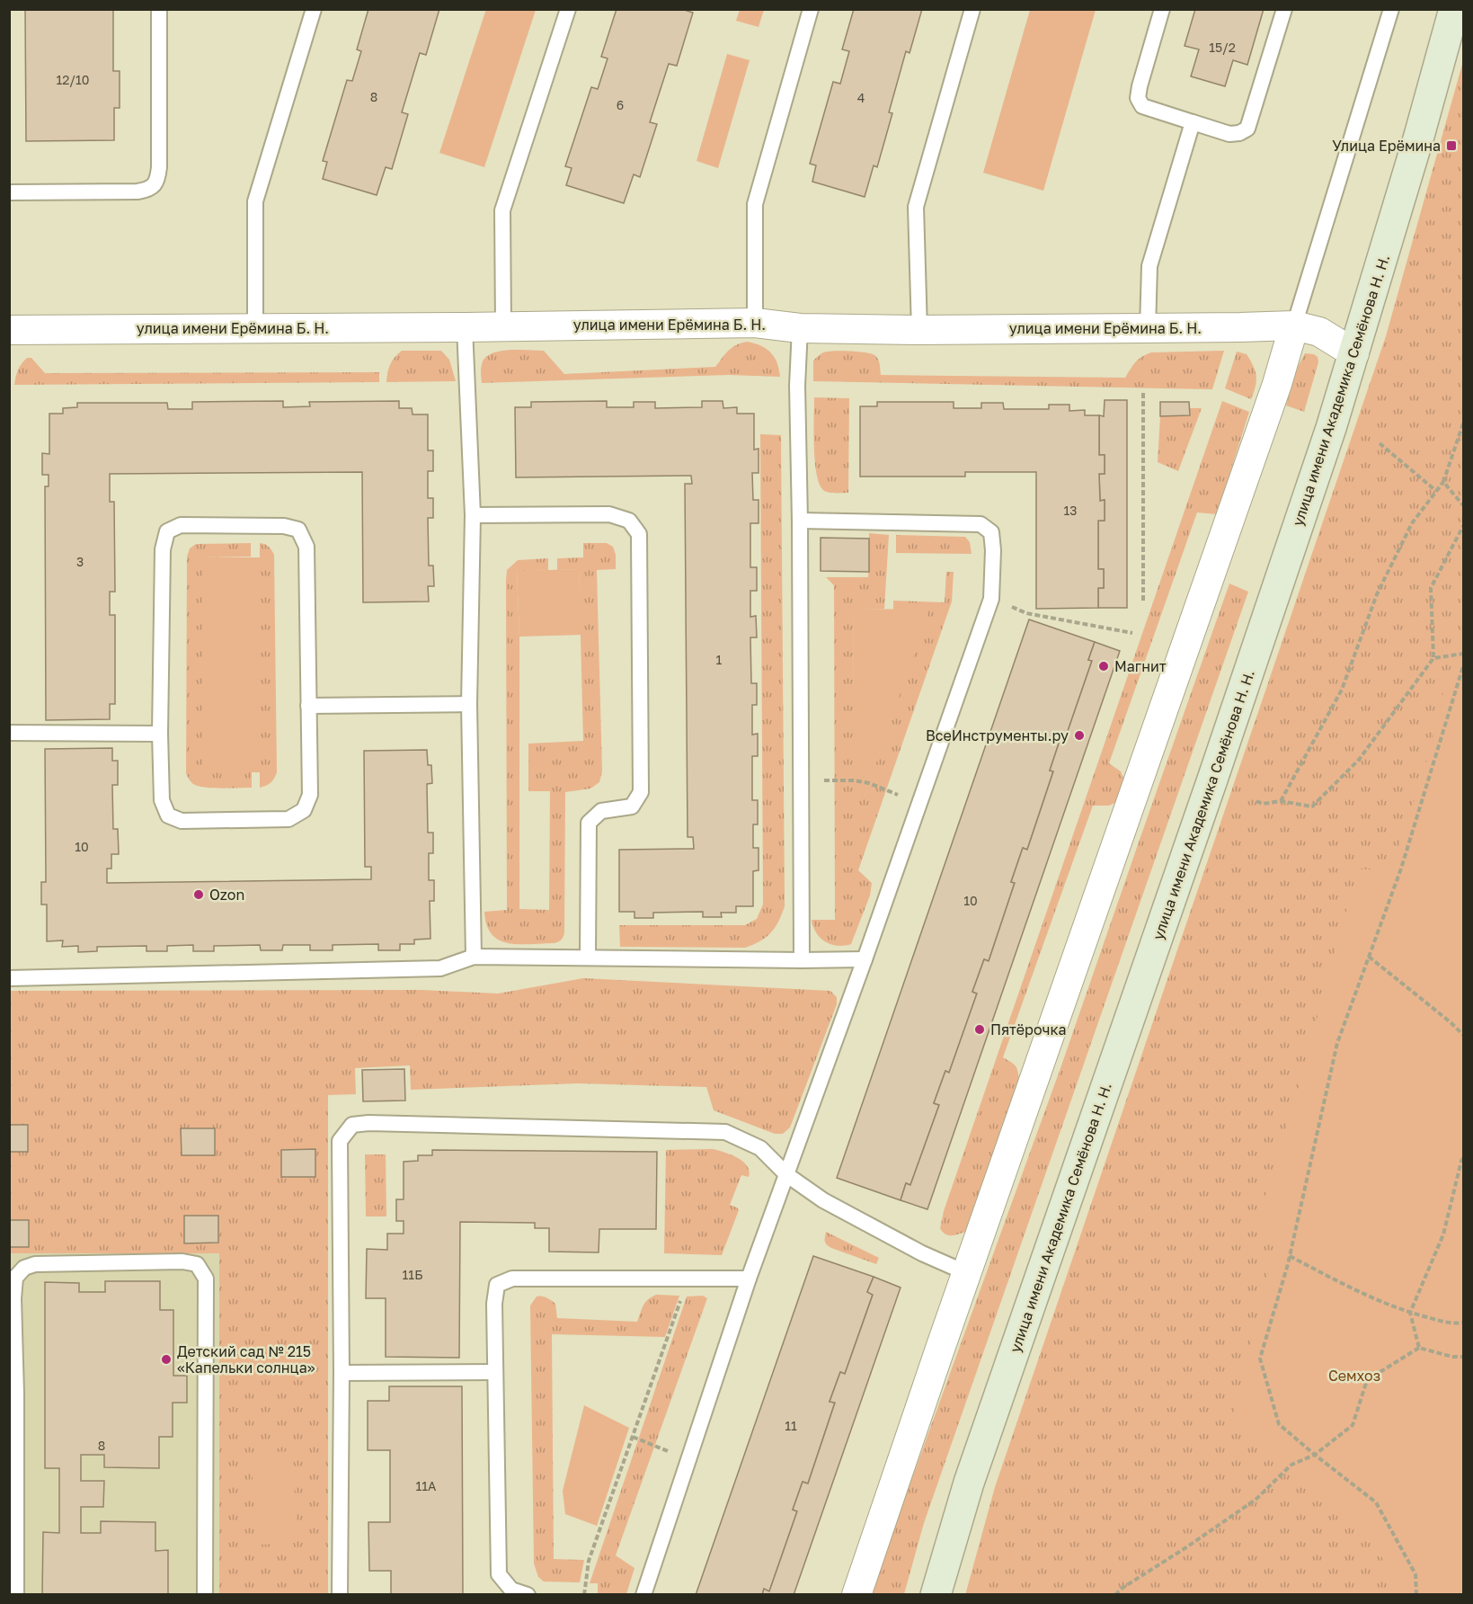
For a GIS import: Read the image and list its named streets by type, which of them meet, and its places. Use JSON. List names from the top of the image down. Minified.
{"streets":{"main road":["улица имени Академика Семёнова Н. Н."],"street":["улица имени Ерёмина Б. Н."]},"crossings":[["улица имени Ерёмина Б. Н.","улица имени Академика Семёнова Н. Н."]],"parks":["Семхоз"],"places":{"transit":["Улица Ерёмина"],"other":["Магнит","ВсеИнструменты.ру","Ozon","Пятёрочка","Детский сад № 215 «Капельки солнца»"]},"house_numbers":["15/2","12/10","8","4","6","13","3","1","10","10","11Б","11","8","11А"]}
